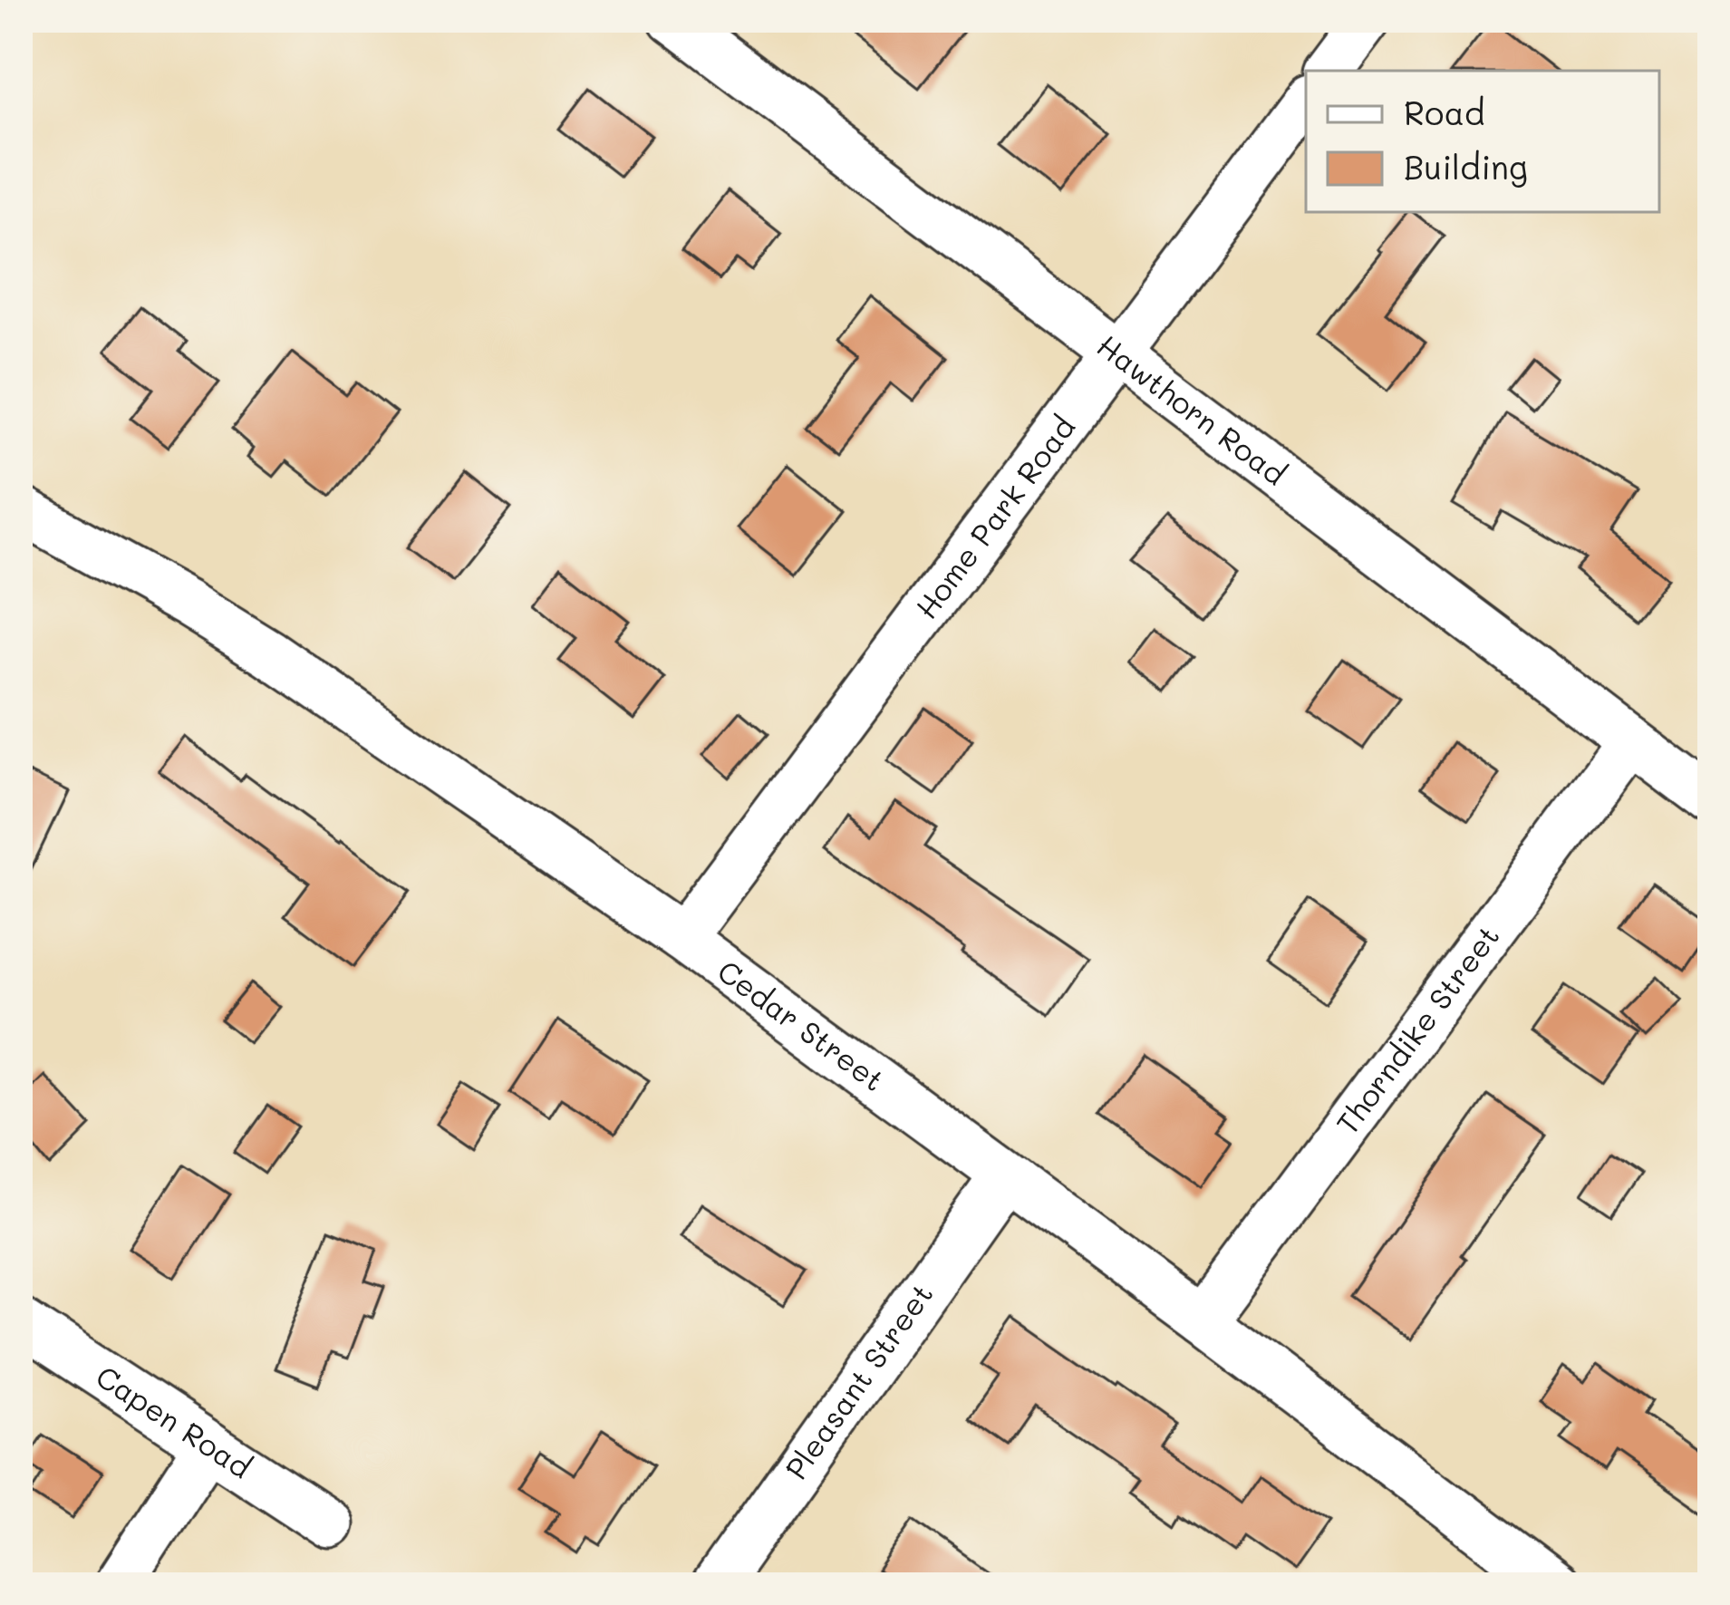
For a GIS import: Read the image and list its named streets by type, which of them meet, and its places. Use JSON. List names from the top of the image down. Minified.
{"streets":{"street":["Hawthorn Road","Home Park Road","Cedar Street","Thorndike Street","Pleasant Street","Capen Road"]},"crossings":[["Hawthorn Road","Home Park Road"],["Hawthorn Road","Thorndike Street"],["Home Park Road","Cedar Street"],["Cedar Street","Thorndike Street"],["Cedar Street","Pleasant Street"]],"legend":["Road","Building"]}
